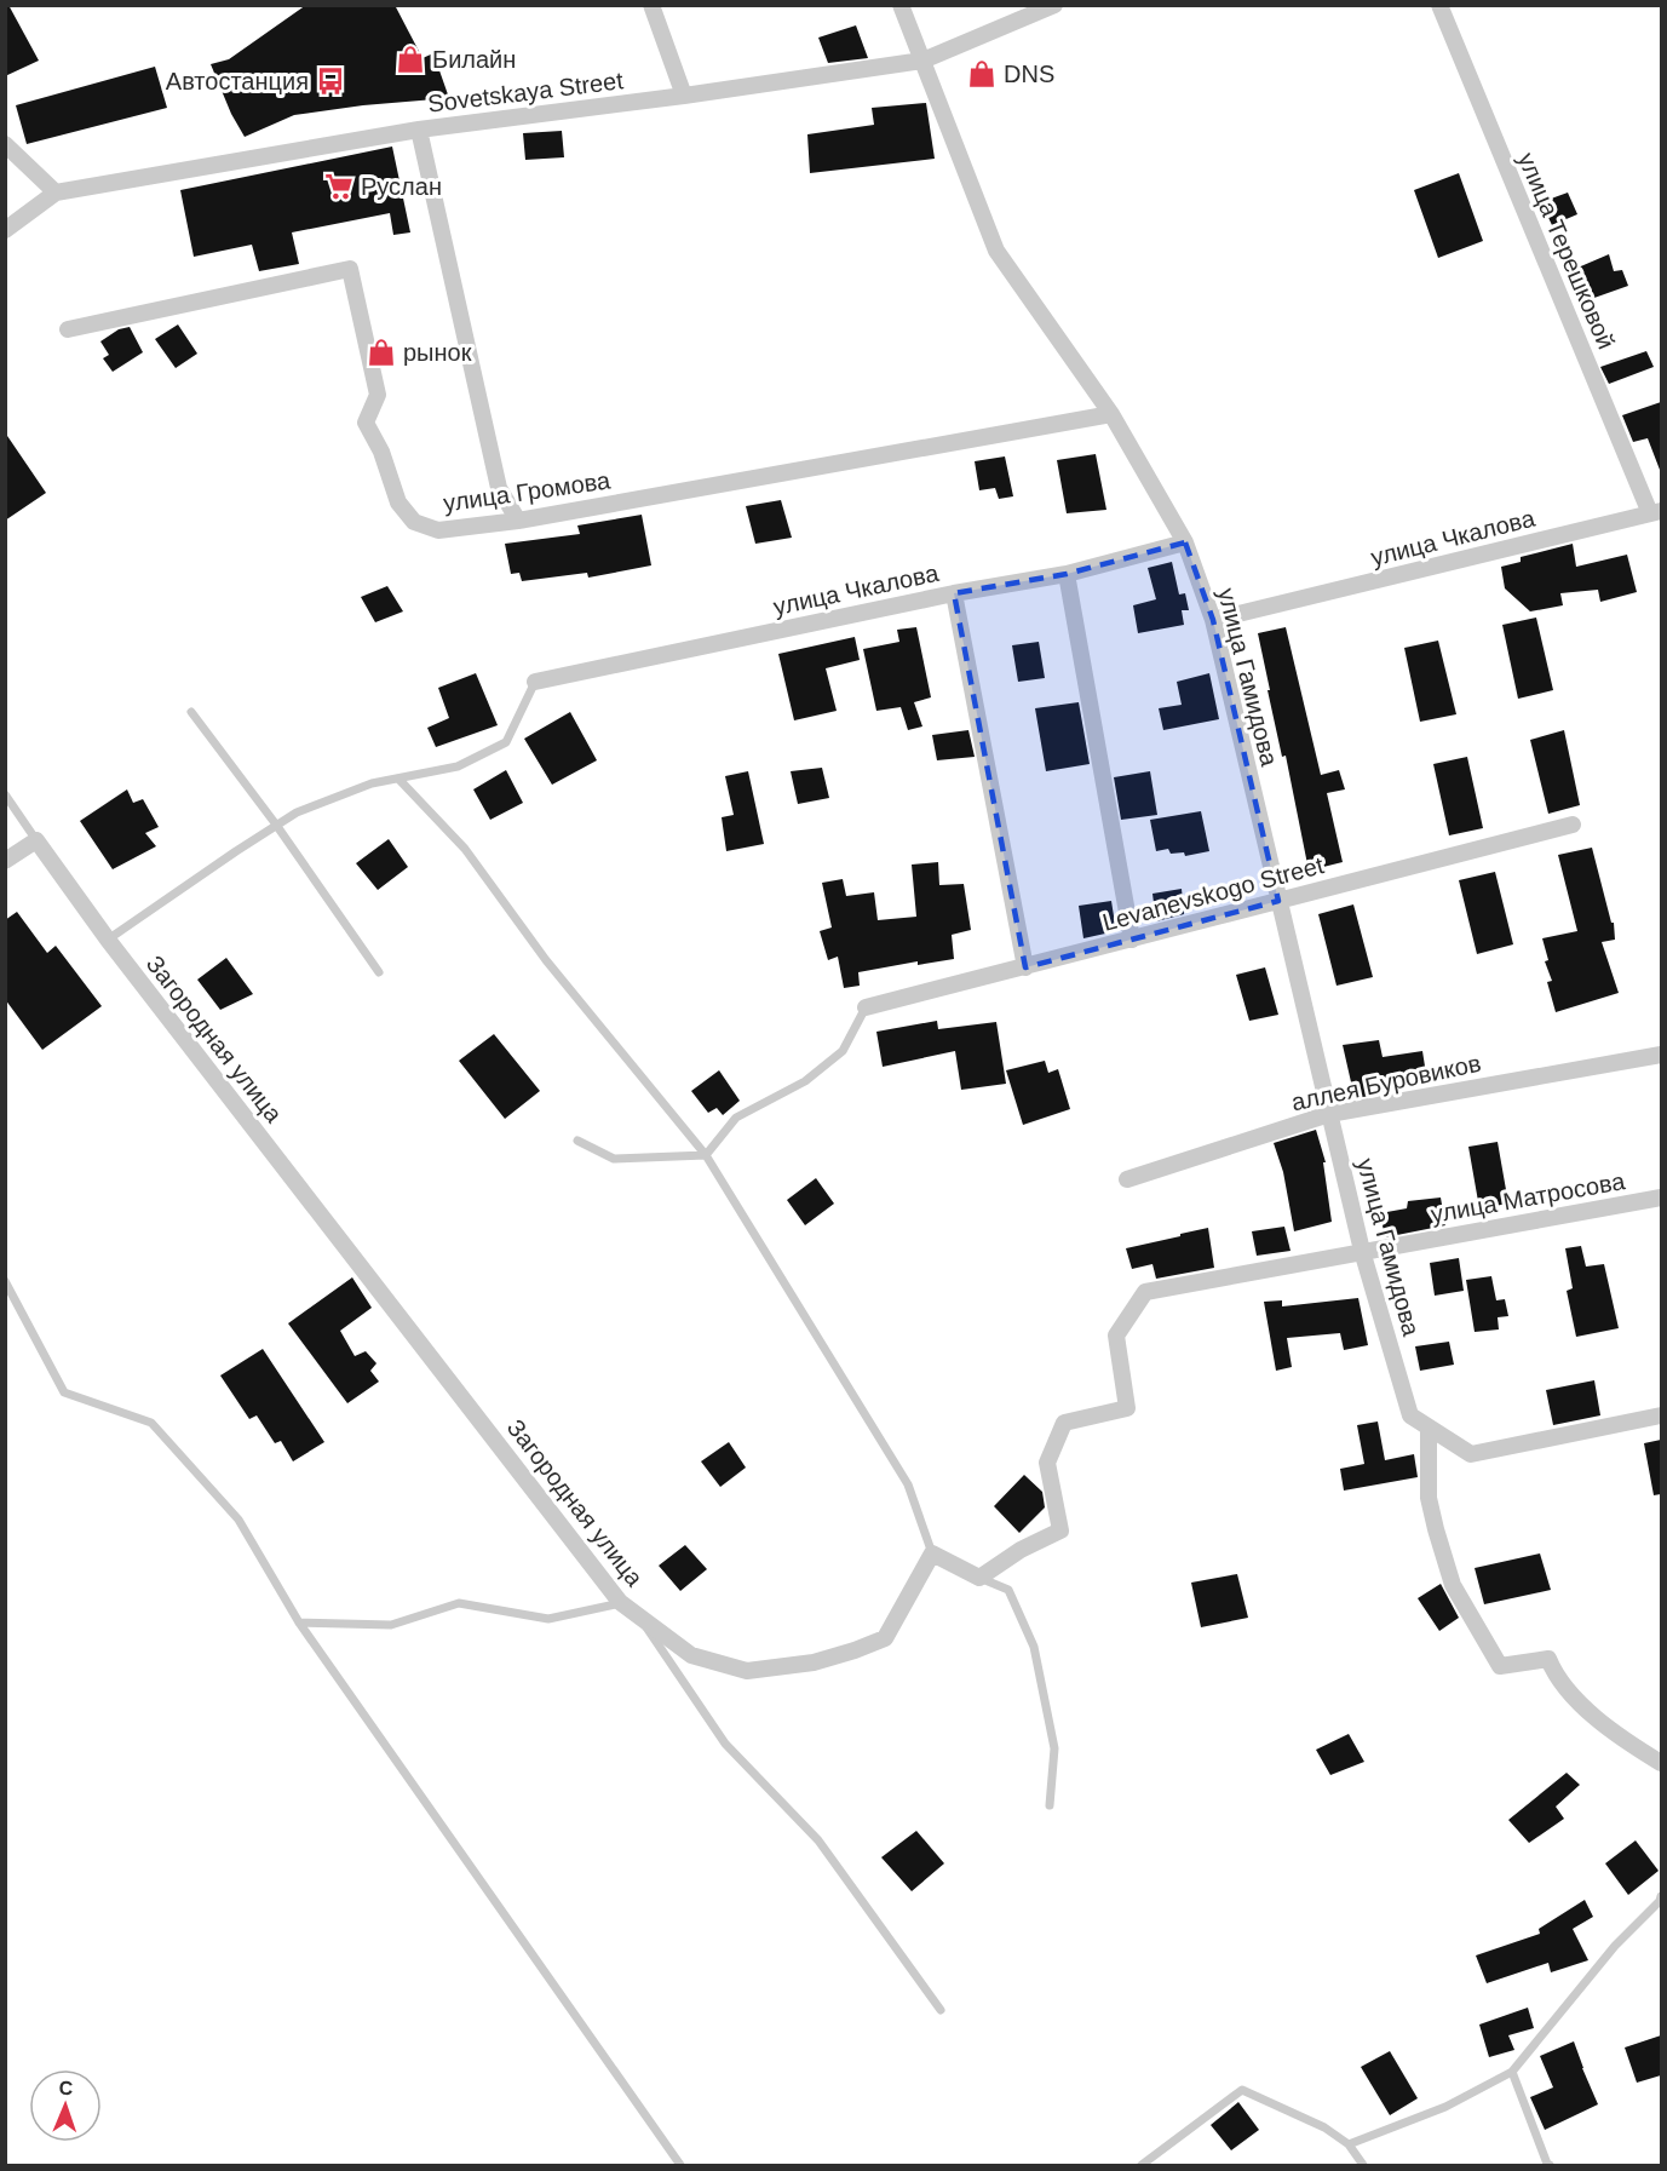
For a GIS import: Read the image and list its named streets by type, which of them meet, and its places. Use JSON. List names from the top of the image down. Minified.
{"streets":{"street":["Sovetskaya Street","улица Терешковой","улица Громова","улица Чкалова","улица Гамидова","Levanevskogo Street","Загородная улица","аллея Буровиков","улица Матросова"]},"crossings":[["Sovetskaya Street","улица Гамидова"],["улица Терешковой","улица Чкалова"],["улица Громова","улица Гамидова"],["улица Чкалова","улица Гамидова"],["улица Гамидова","Levanevskogo Street"],["улица Гамидова","аллея Буровиков"],["улица Гамидова","улица Матросова"]],"places":{"shop":["Билайн","DNS","рынок"],"bus stop":["Автостанция"],"supermarket":["Руслан"]},"north":"top"}
